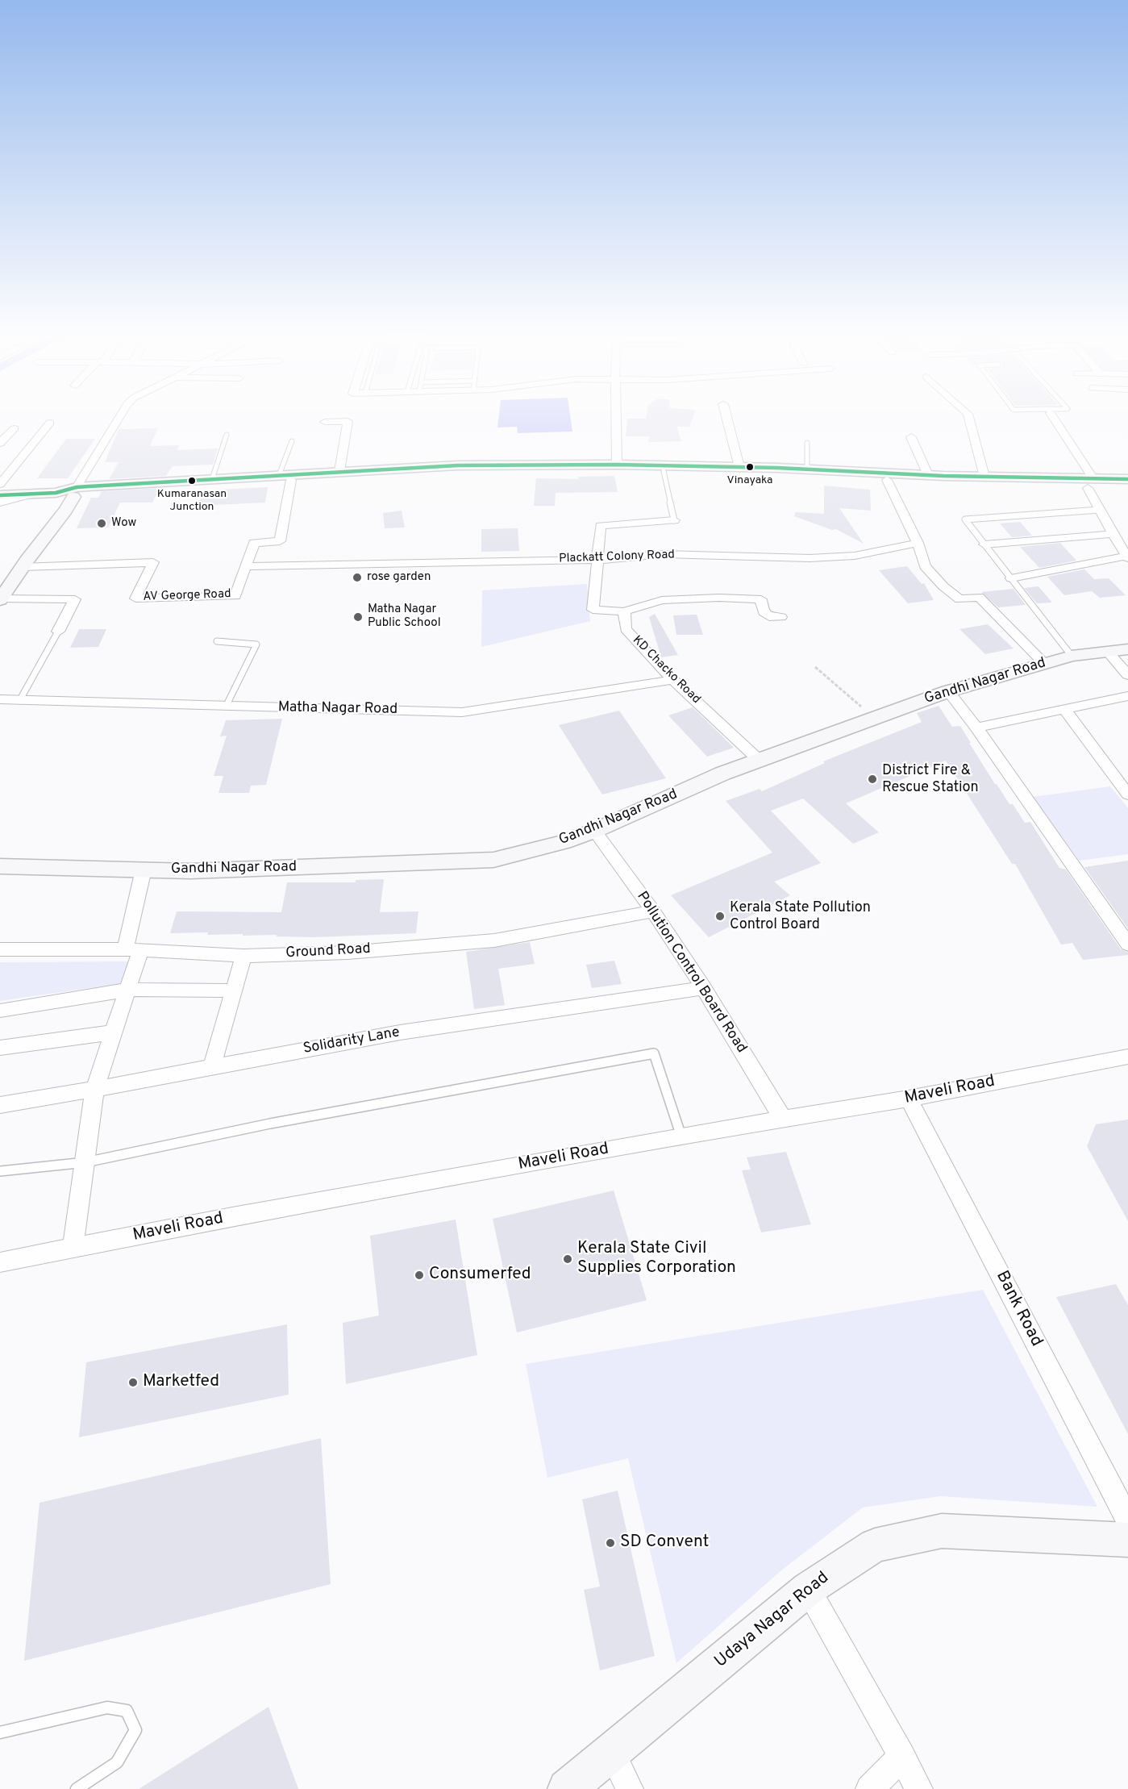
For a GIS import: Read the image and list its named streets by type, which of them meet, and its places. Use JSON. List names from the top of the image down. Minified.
{"streets":{"main road":["Gandhi Nagar Road","Udaya Nagar Road"],"street":["Plackatt Colony Road","AV George Road","KD Chacko Road","Matha Nagar Road","Ground Road","Pollution Control Board Road","Solidarity Lane","Maveli Road","Bank Road"]},"crossings":[["Plackatt Colony Road","AV George Road"],["KD Chacko Road","Gandhi Nagar Road"],["KD Chacko Road","Matha Nagar Road"],["Gandhi Nagar Road","Pollution Control Board Road"],["Ground Road","Pollution Control Board Road"],["Pollution Control Board Road","Solidarity Lane"],["Pollution Control Board Road","Maveli Road"],["Maveli Road","Bank Road"]],"places":["Vinayaka","Kumaranasan Junction","Wow","rose garden","Matha Nagar Public School","District Fire & Rescue Station","Kerala State Pollution Control Board","Kerala State Civil Supplies Corporation","Consumerfed","Marketfed","SD Convent"]}
